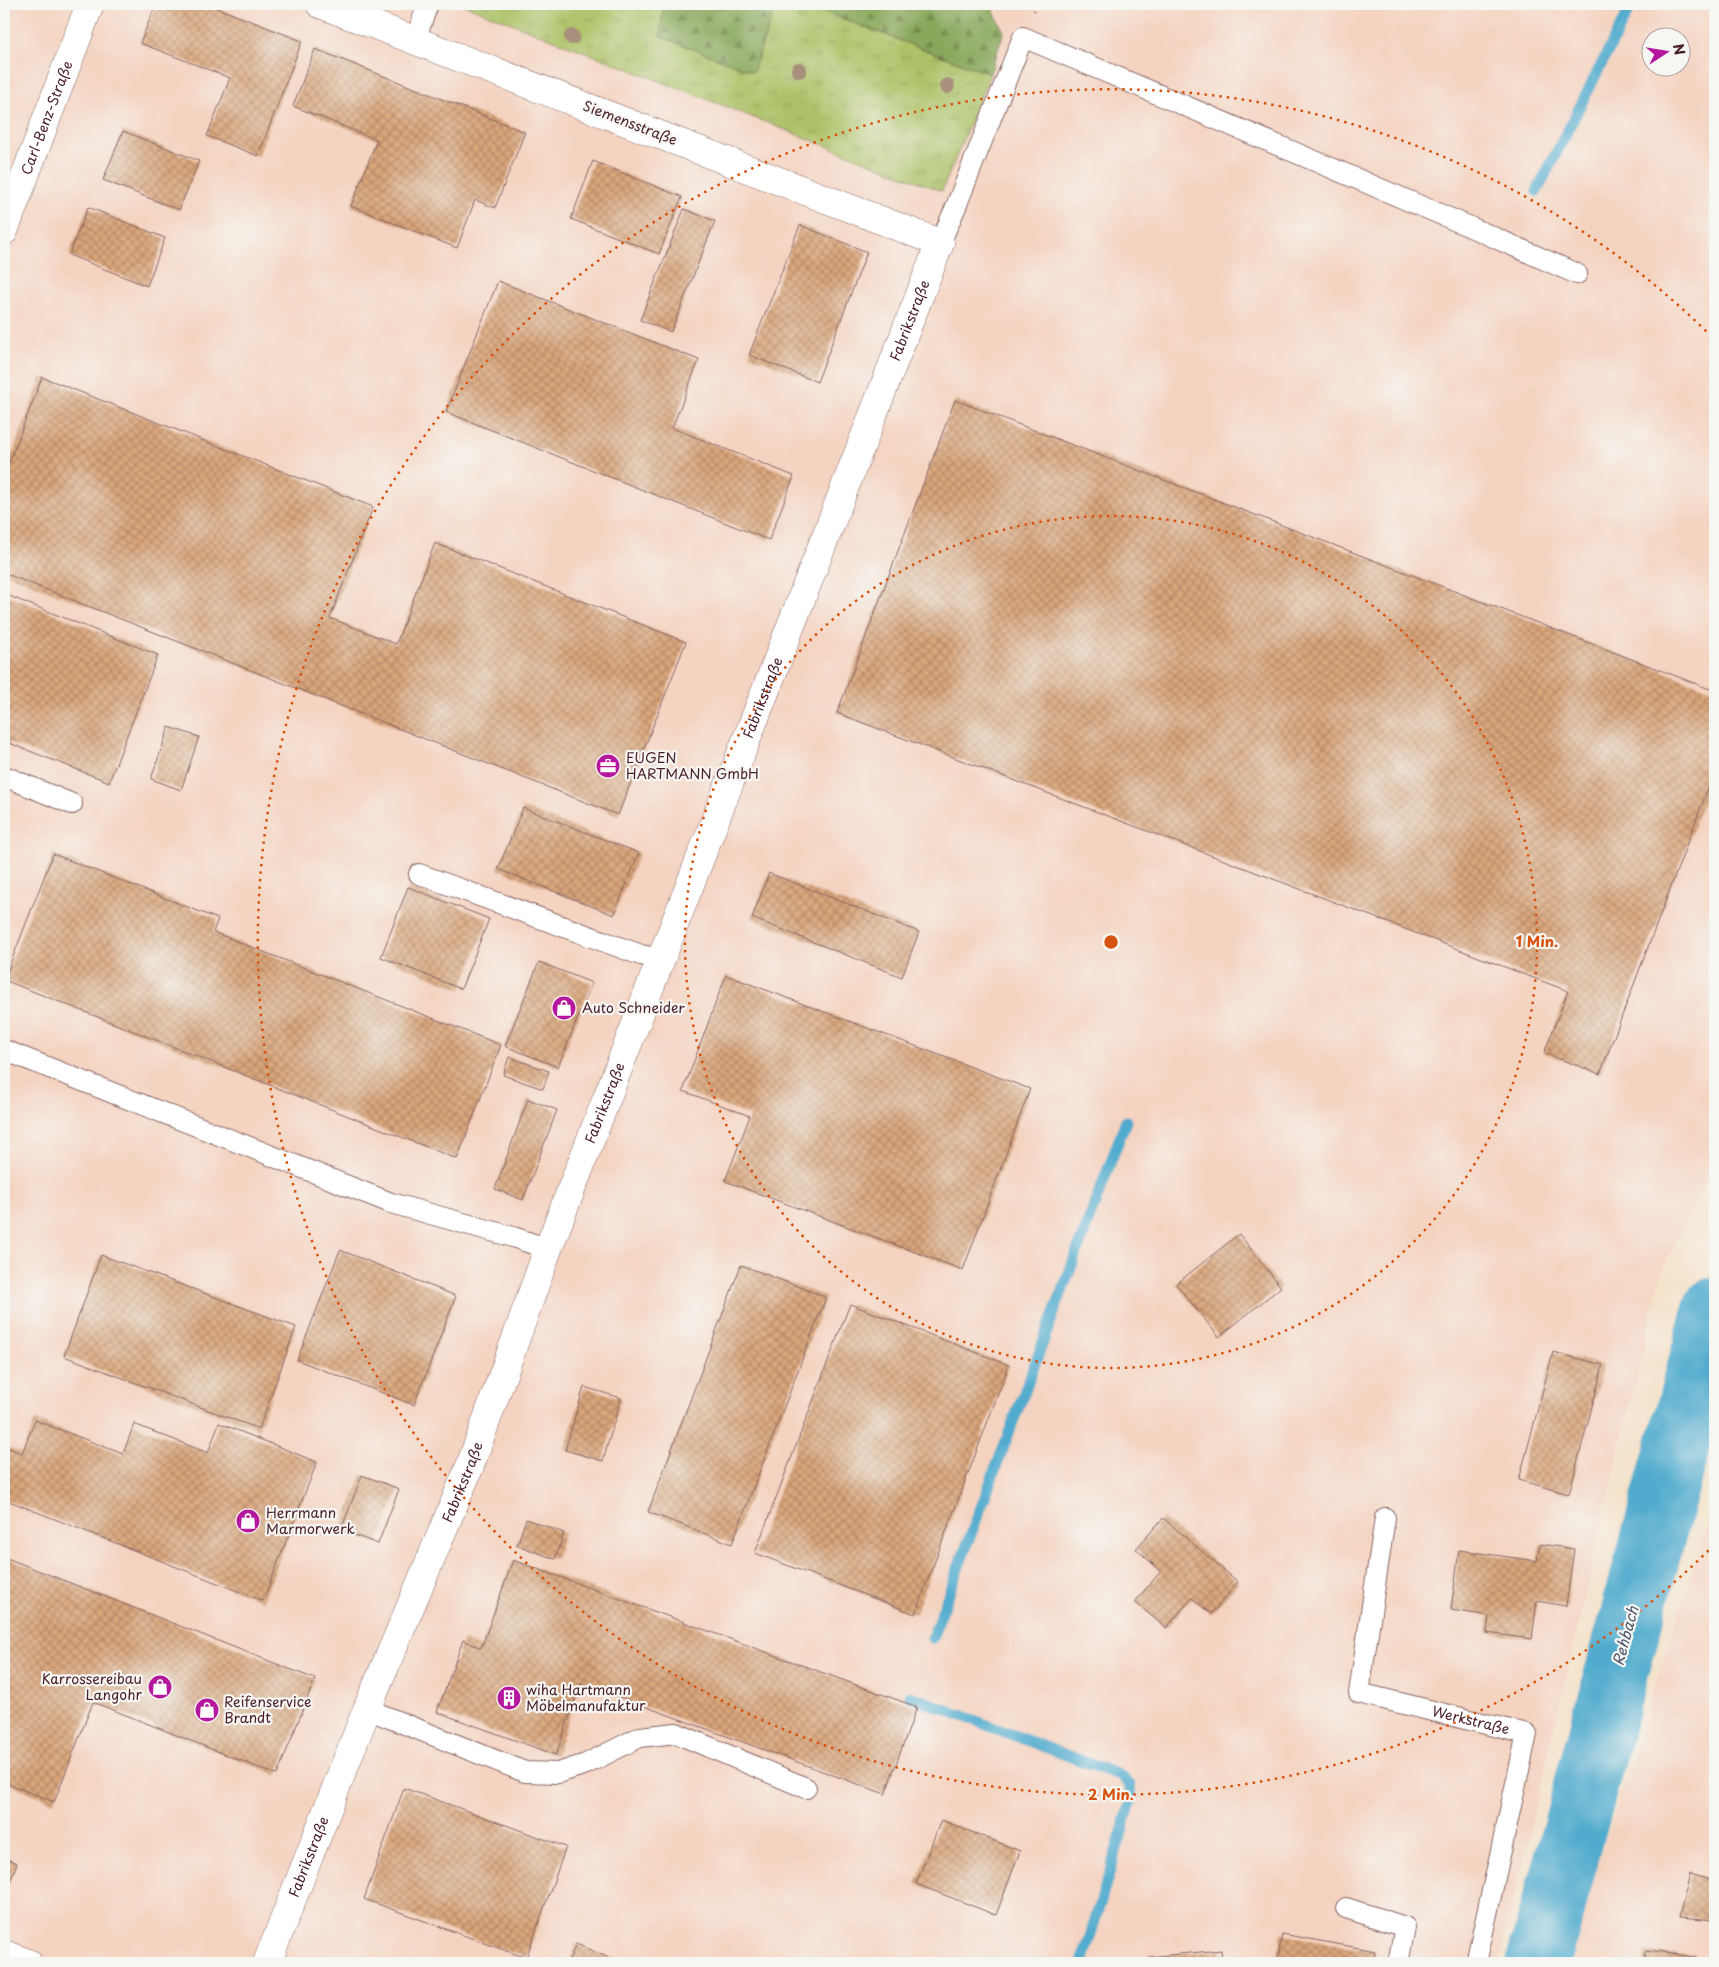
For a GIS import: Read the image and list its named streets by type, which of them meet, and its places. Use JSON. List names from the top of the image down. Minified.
{"streets":{"street":["Carl-Benz-Straße","Siemensstraße","Fabrikstraße"],"lane":["Werkstraße"]},"crossings":[["Siemensstraße","Fabrikstraße"]],"water":["Rehbach"],"places":{"office":["EUGEN HARTMANN GmbH"],"shop":["Auto Schneider","Herrmann Marmorwerk","Karrossereibau Langohr","Reifenservice Brandt"],"building":["wiha Hartmann Möbelmanufaktur"]},"north":"right","rings":["1 Min.","2 Min."]}
